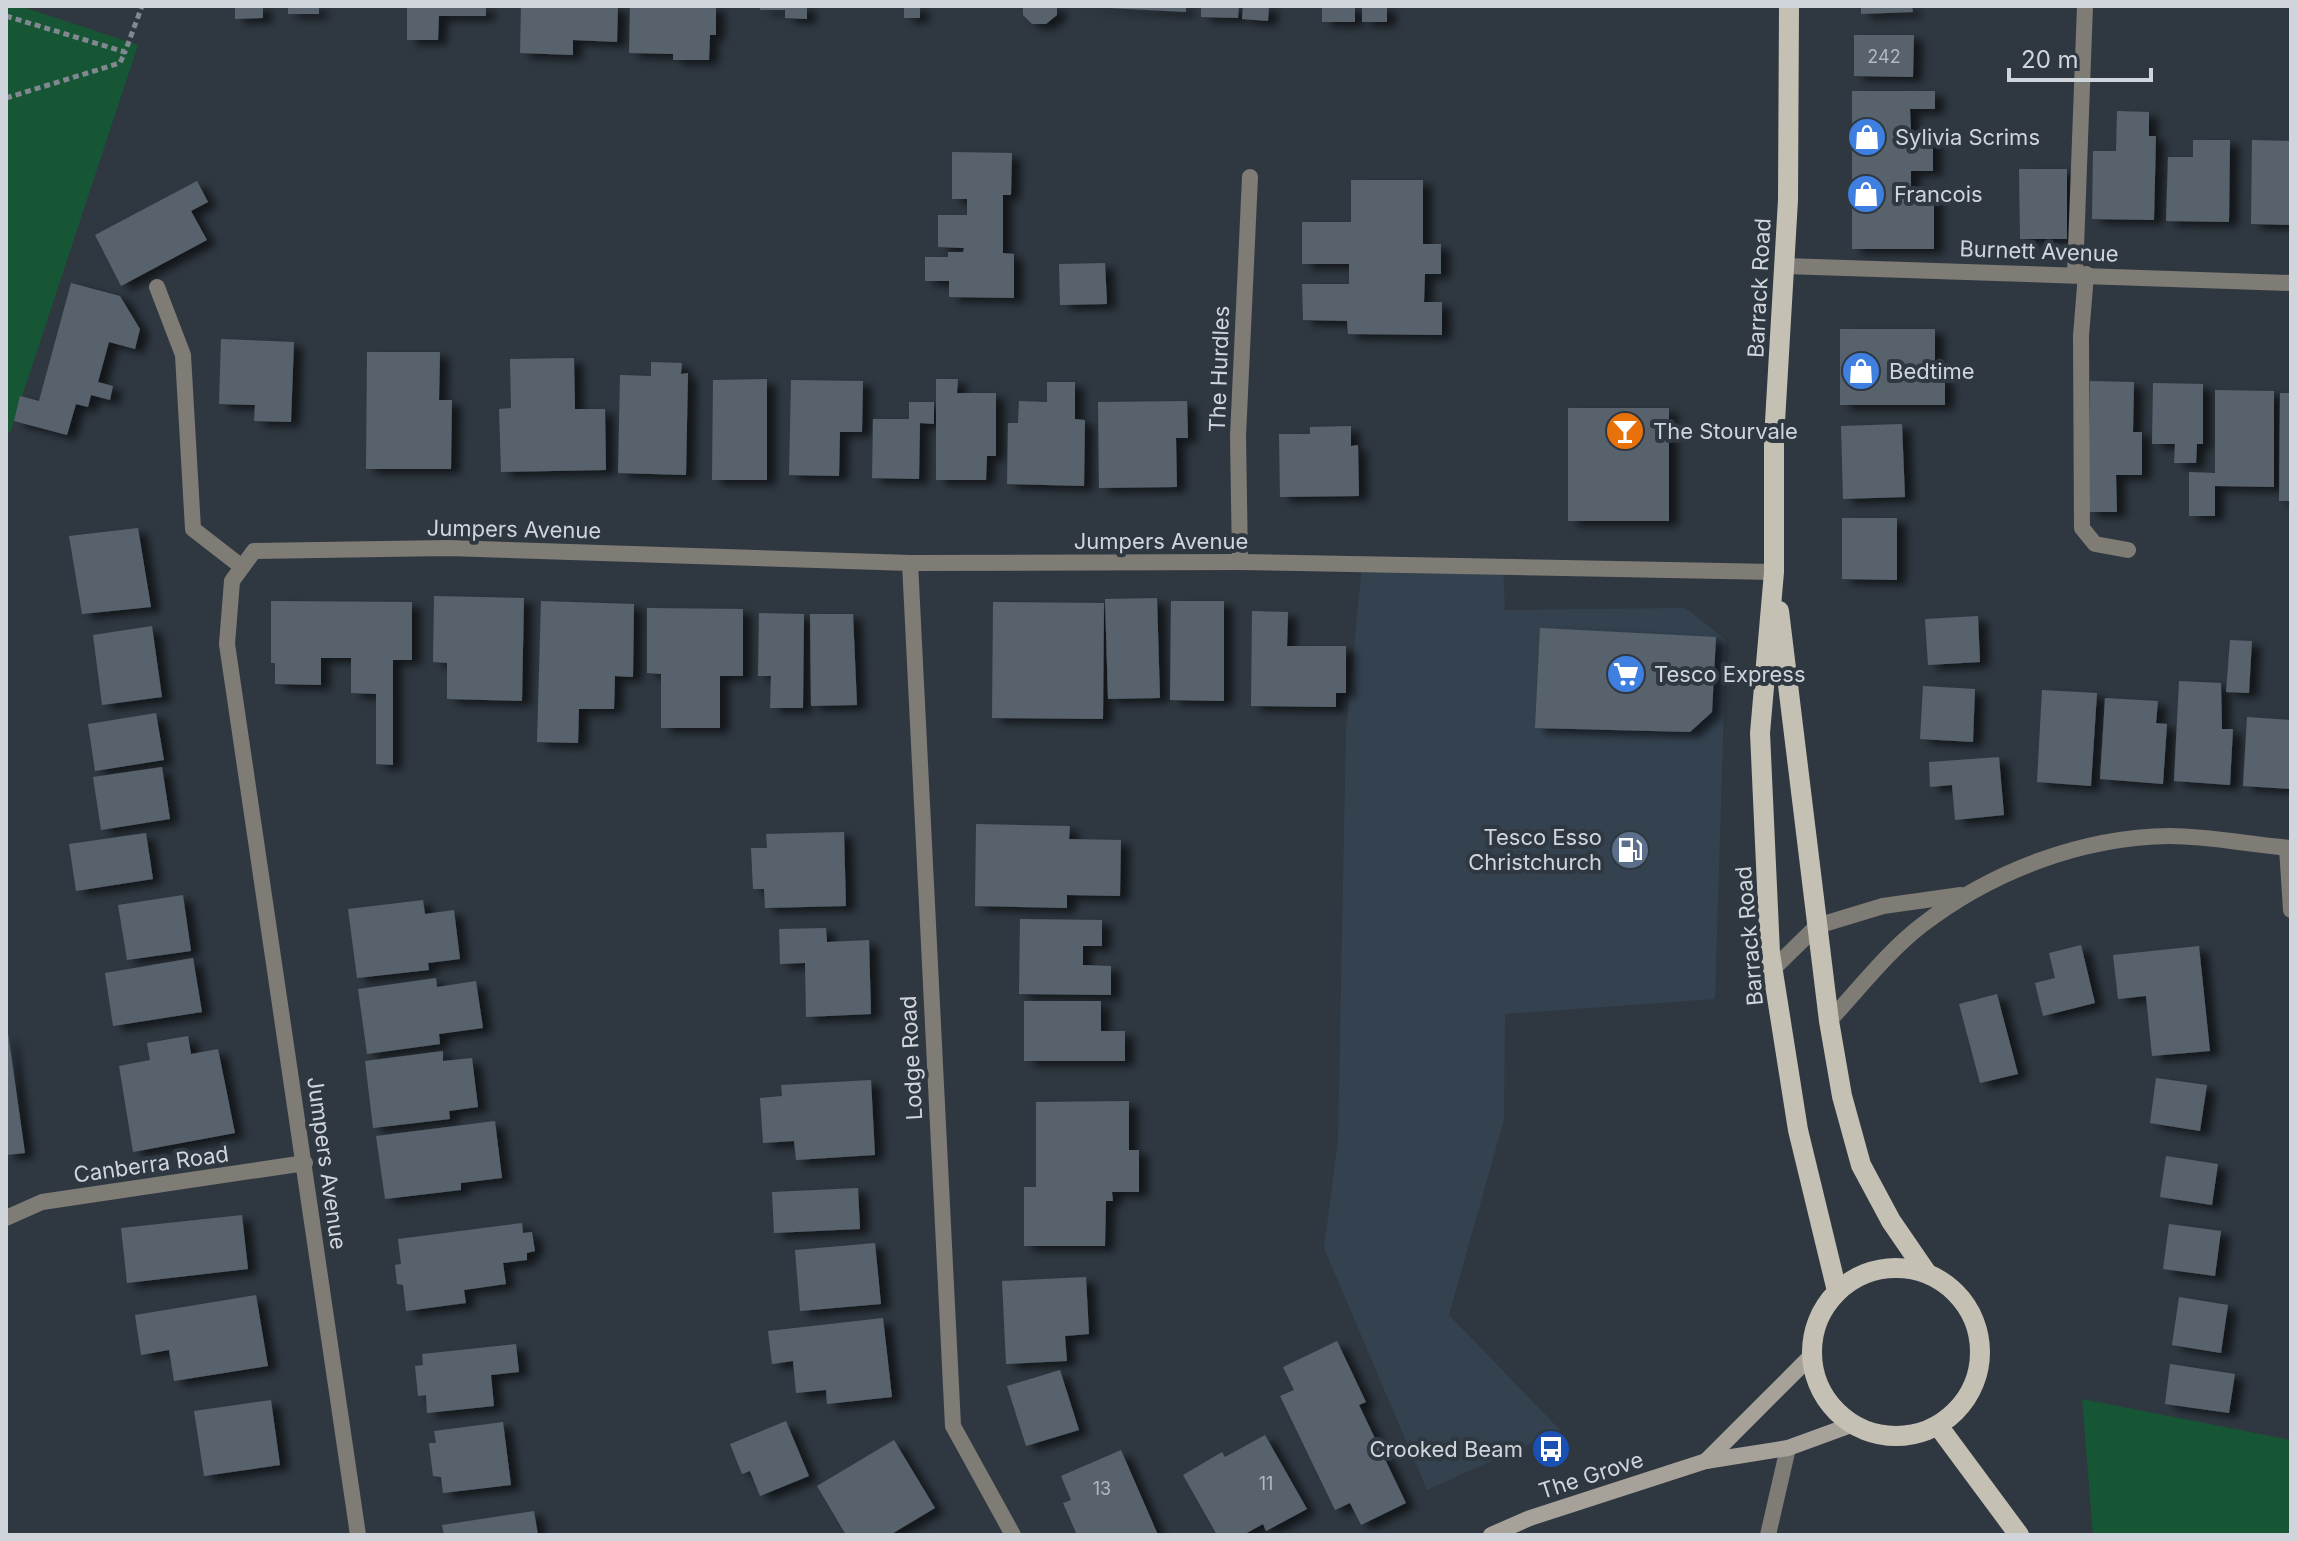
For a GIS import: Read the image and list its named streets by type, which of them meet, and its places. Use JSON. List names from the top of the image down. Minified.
{"streets":{"main road":["Barrack Road"],"street":["Burnett Avenue","The Hurdles","Jumpers Avenue","Lodge Road","Canberra Road","The Grove"]},"crossings":[["Burnett Avenue","Barrack Road"],["Barrack Road","Jumpers Avenue"],["Barrack Road","The Grove"],["The Hurdles","Jumpers Avenue"],["Jumpers Avenue","Lodge Road"],["Jumpers Avenue","Canberra Road"]],"places":{"shop":["Sylivia Scrims","Francois","Bedtime"],"bar":["The Stourvale"],"supermarket":["Tesco Express"],"fuel station":["Tesco Esso Christchurch"],"bus stop":["Crooked Beam"]},"house_numbers":["242","11","13"],"scale_bar":"20 m"}
